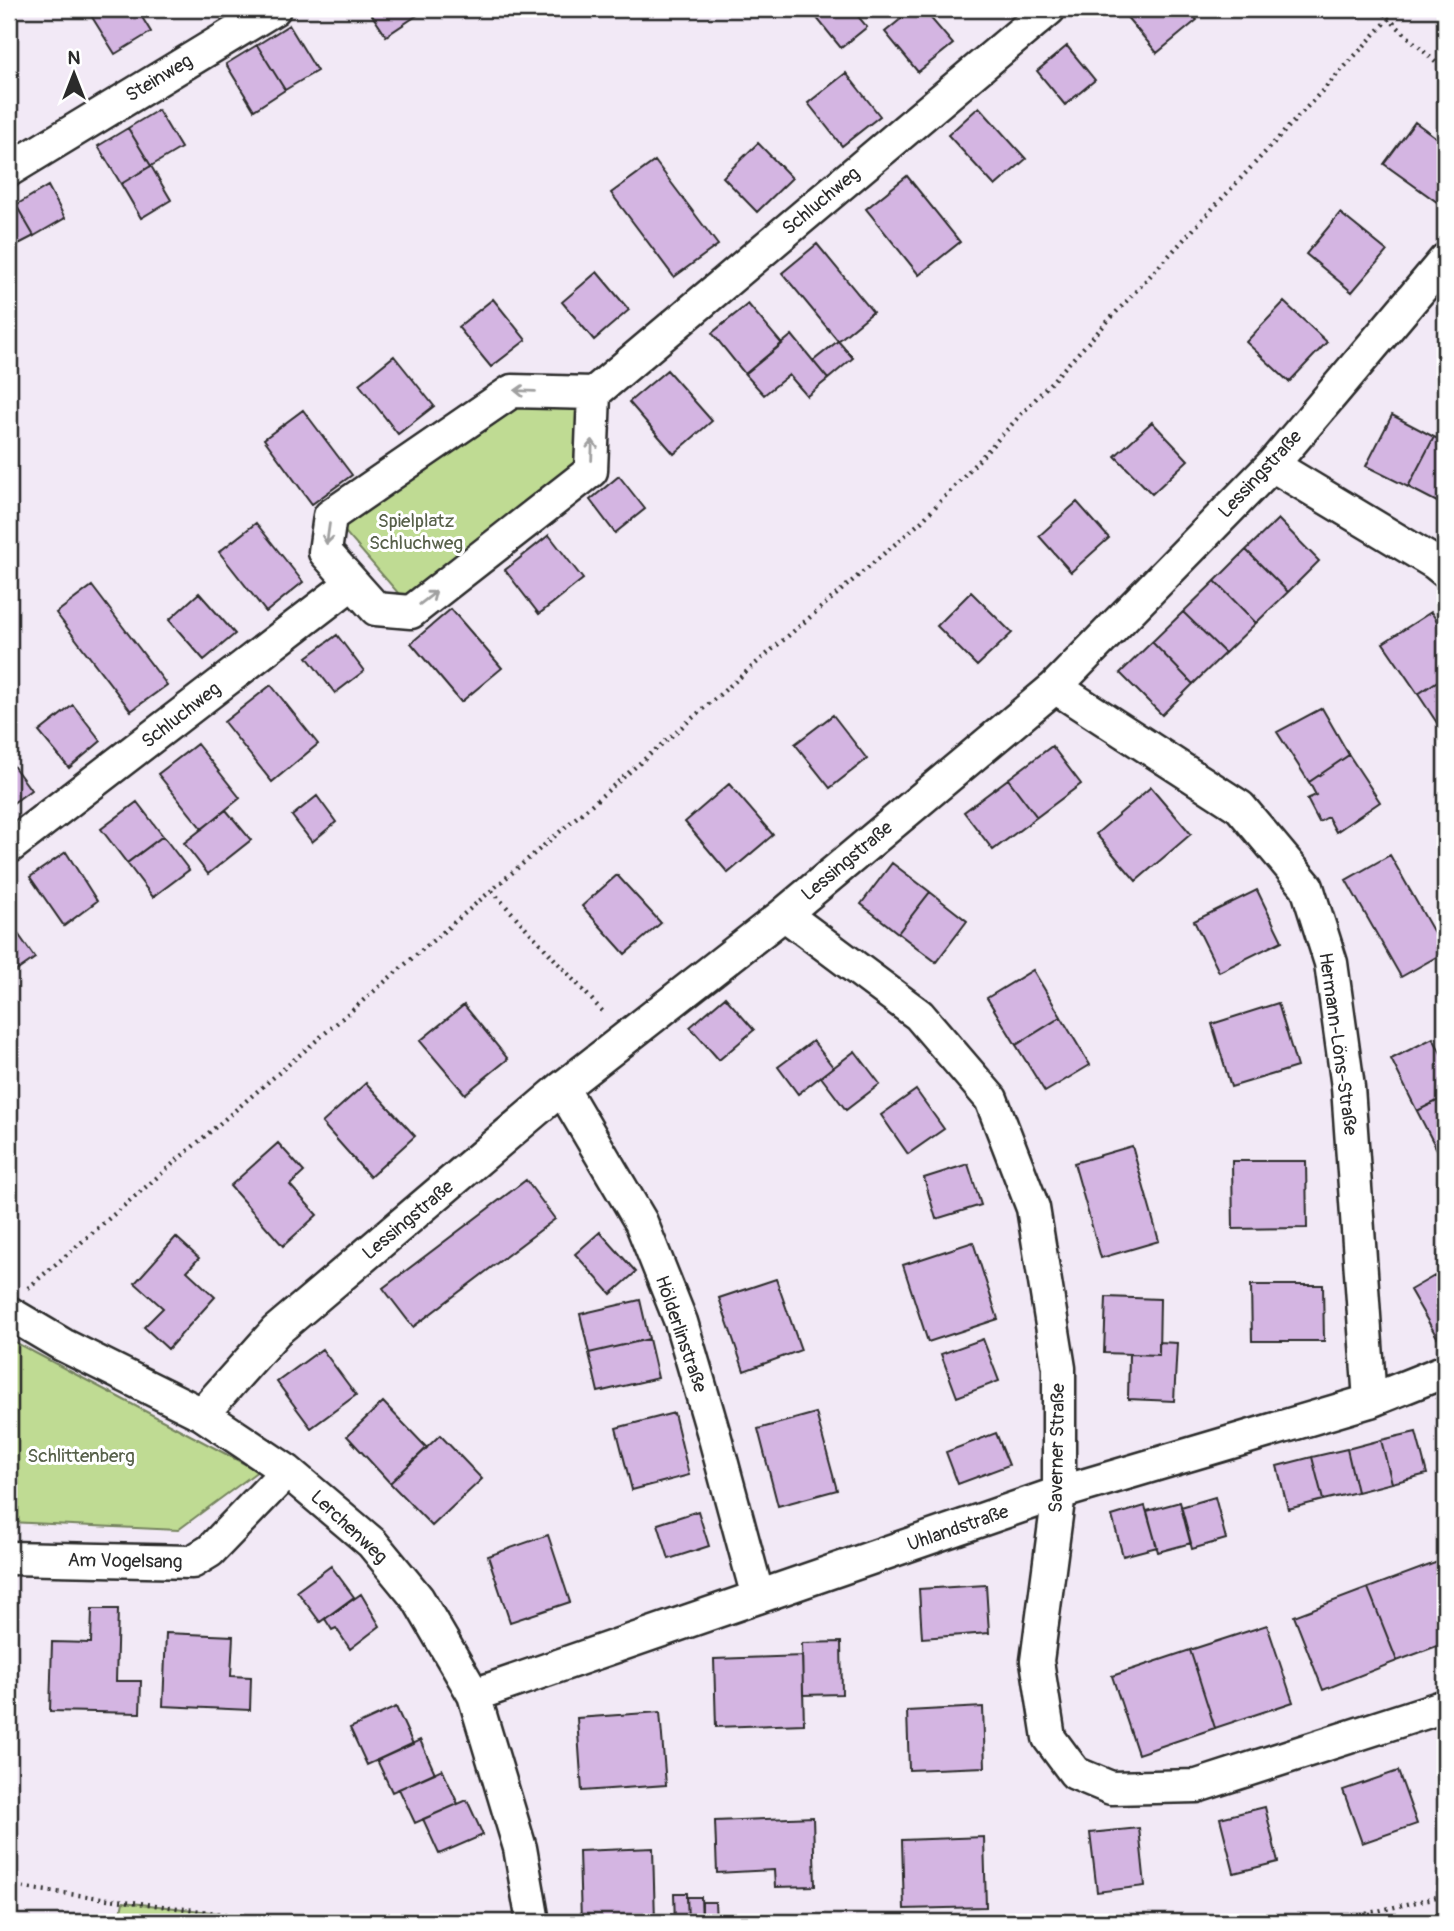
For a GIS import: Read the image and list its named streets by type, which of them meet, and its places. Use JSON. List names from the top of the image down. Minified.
{"streets":{"street":["Steinweg","Schluchweg","Lessingstraße","Hermann-Löns-Straße","Hölderlinstraße","Saverner Straße","Lerchenweg","Uhlandstraße","Am Vogelsang"]},"crossings":[["Lessingstraße","Hermann-Löns-Straße"],["Lessingstraße","Hölderlinstraße"],["Lessingstraße","Saverner Straße"],["Lessingstraße","Lerchenweg"],["Hermann-Löns-Straße","Uhlandstraße"],["Hölderlinstraße","Uhlandstraße"],["Saverner Straße","Uhlandstraße"],["Lerchenweg","Uhlandstraße"],["Lerchenweg","Am Vogelsang"]],"parks":["Spielplatz Schluchweg","Schlittenberg"],"north":"top"}
